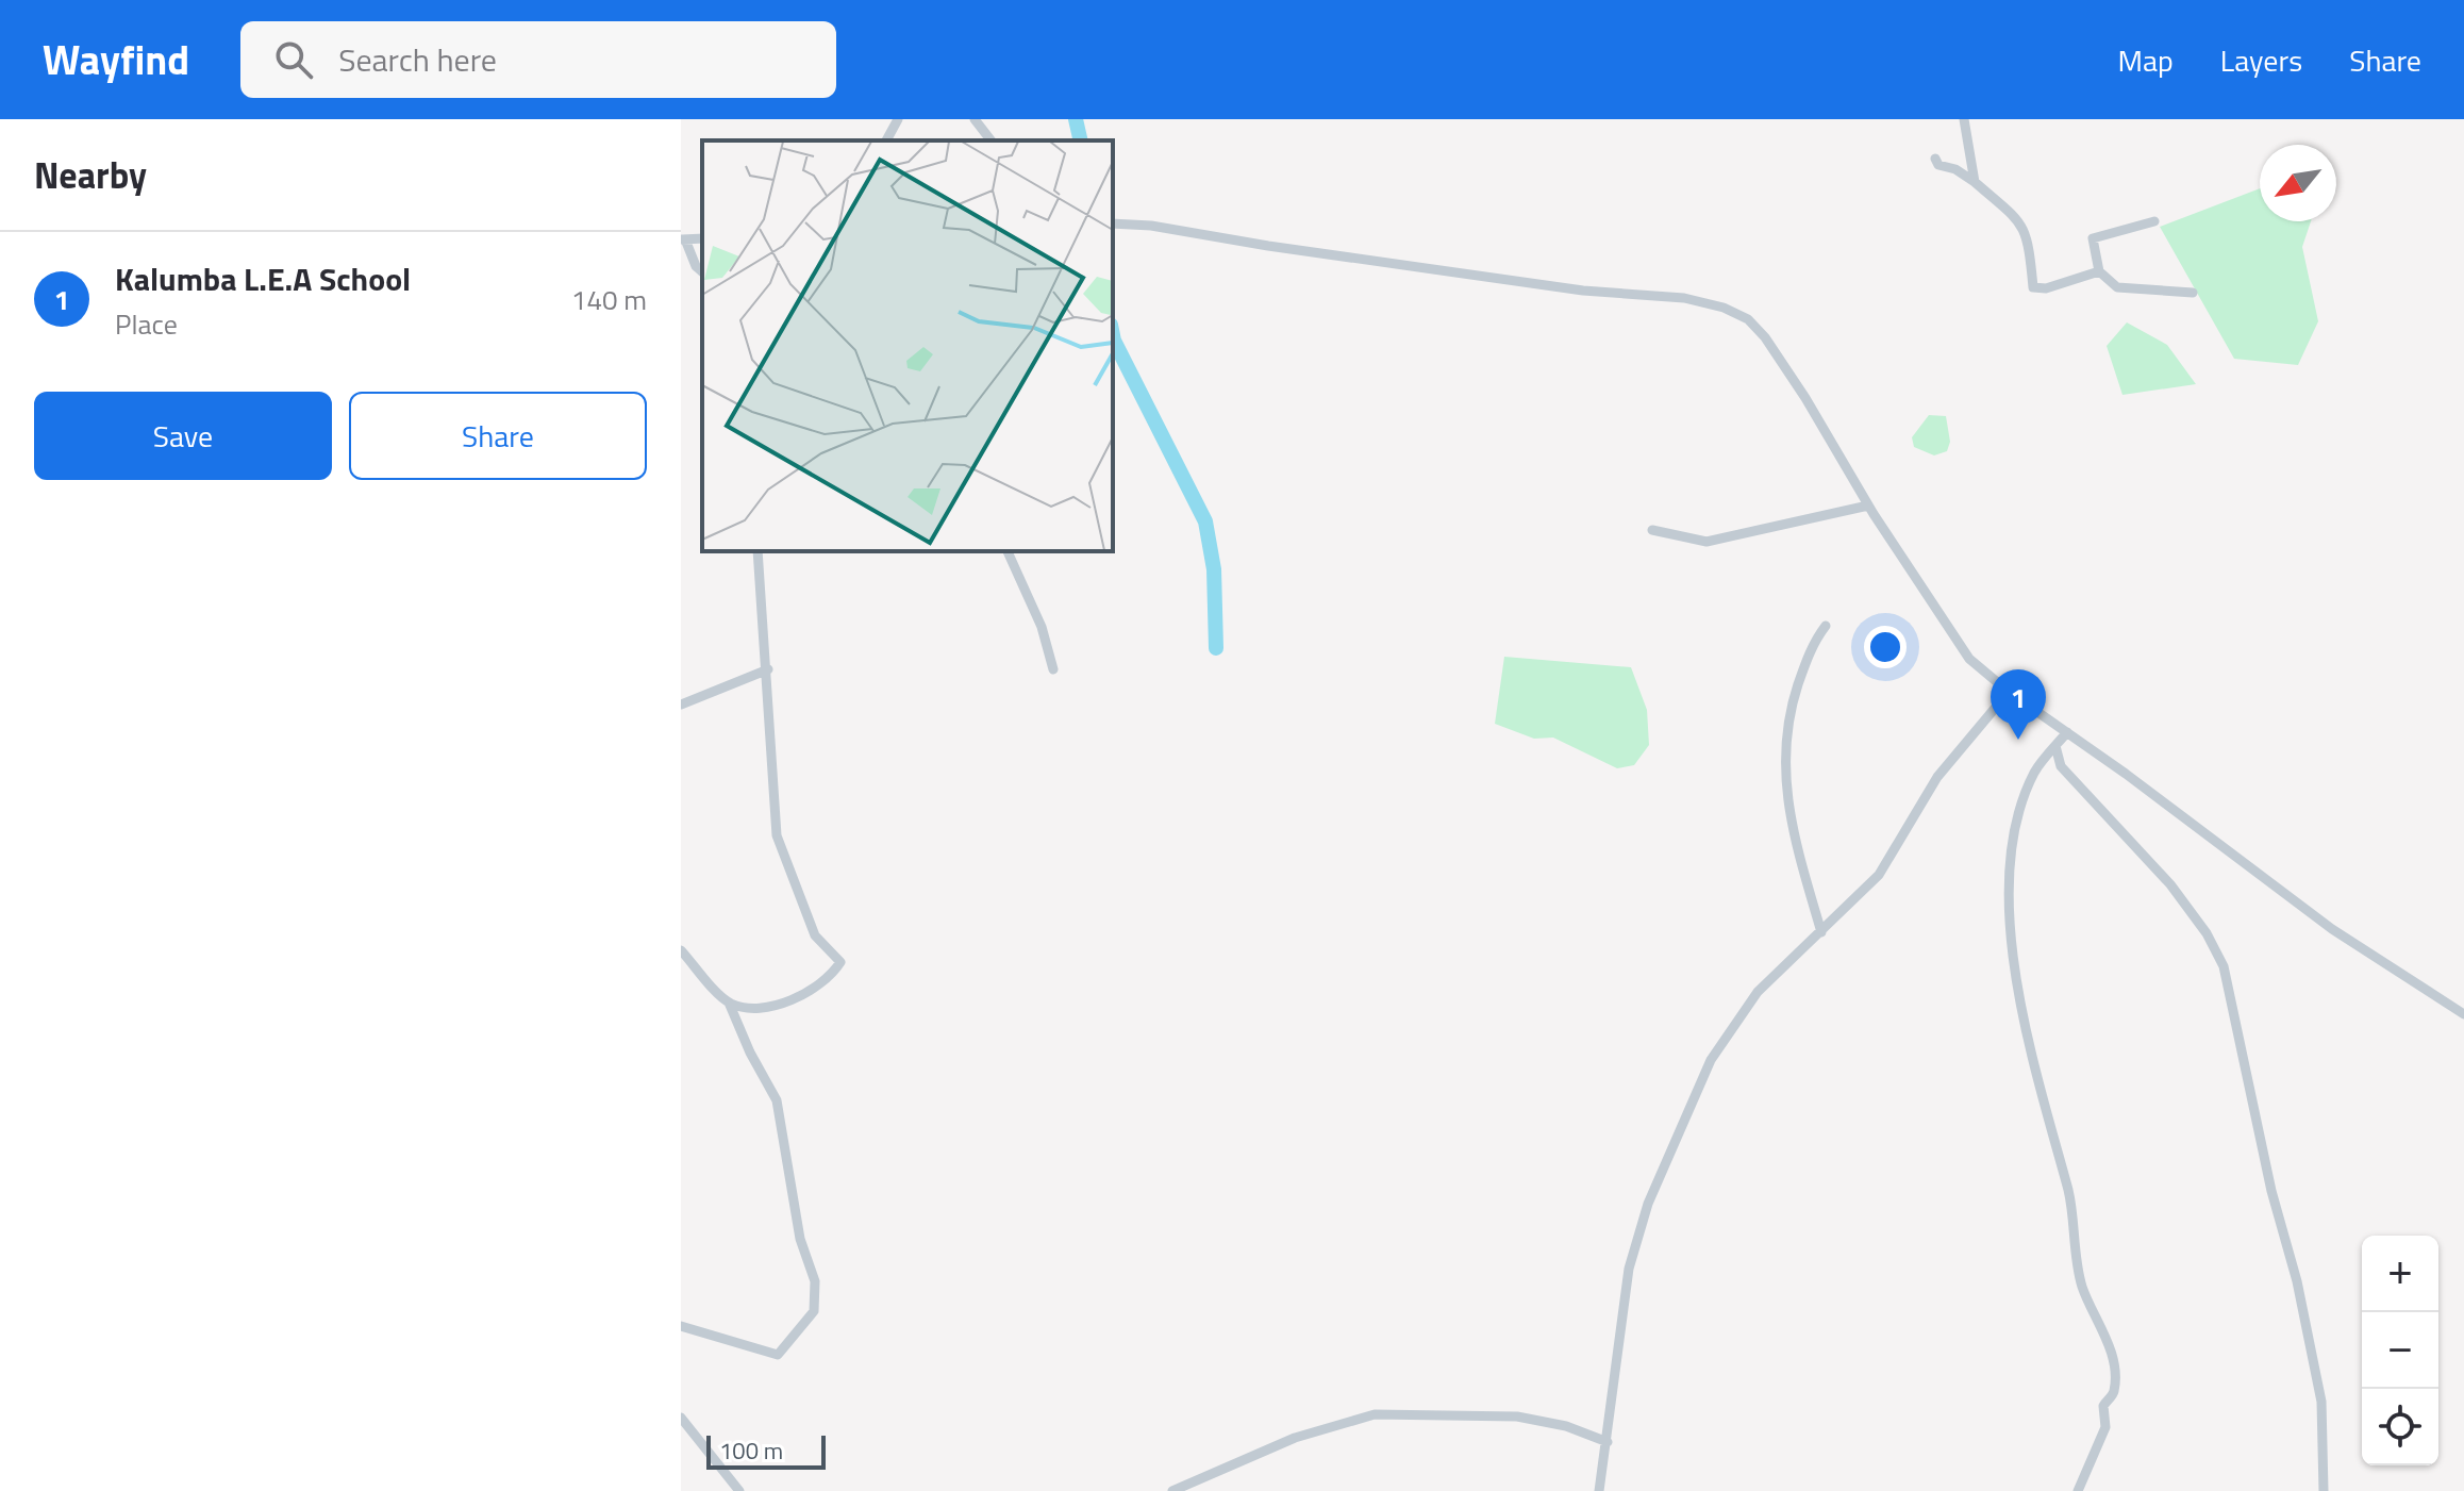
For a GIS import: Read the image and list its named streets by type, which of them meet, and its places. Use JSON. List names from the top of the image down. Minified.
{"scale_bar":"100 m","north":"bottom left","page":{"header":"Wayfind","search":"Search here","nav":["Map","Layers","Share"],"heading":"Nearby","list":[{"mark":"1","name":"Kalumba L.E.A School","note":"Place","value":"140 m"}],"buttons":["Save","Share"],"pins":"1","map_buttons":["+","−"],"scale":"100 m"}}
